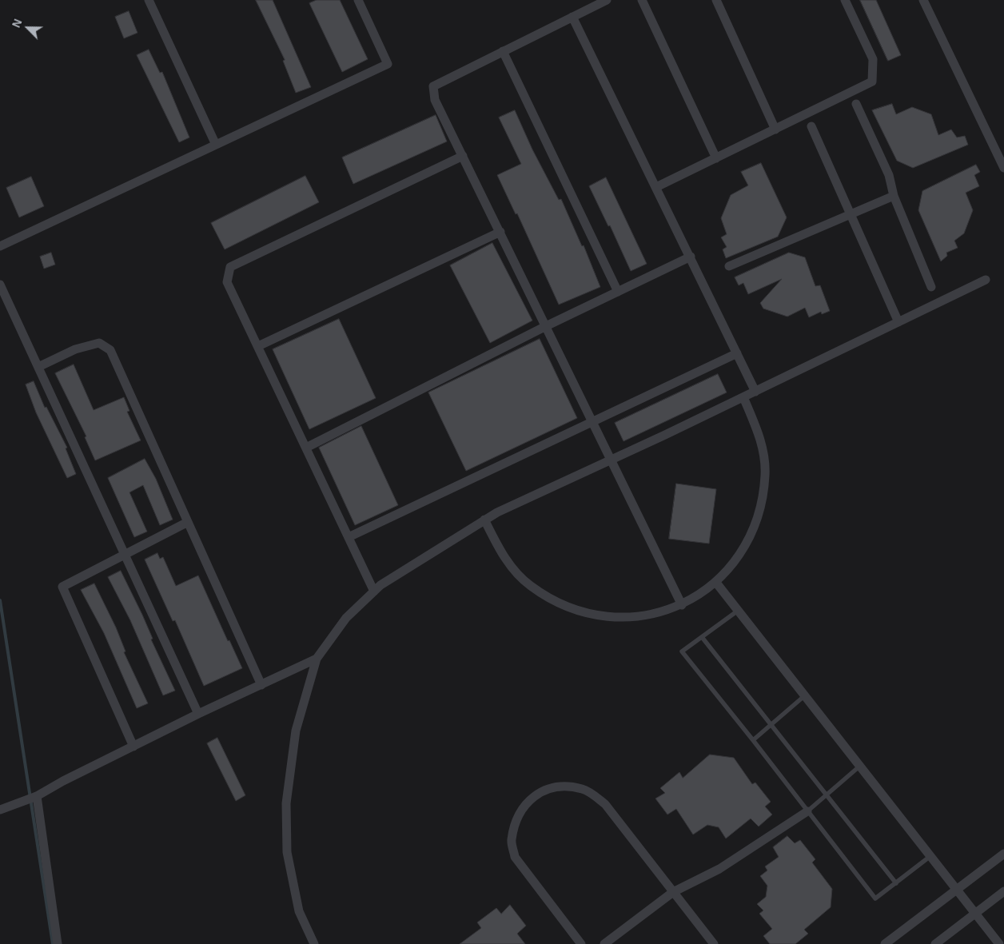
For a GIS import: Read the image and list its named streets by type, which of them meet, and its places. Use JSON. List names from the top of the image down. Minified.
{"north":"top left"}
